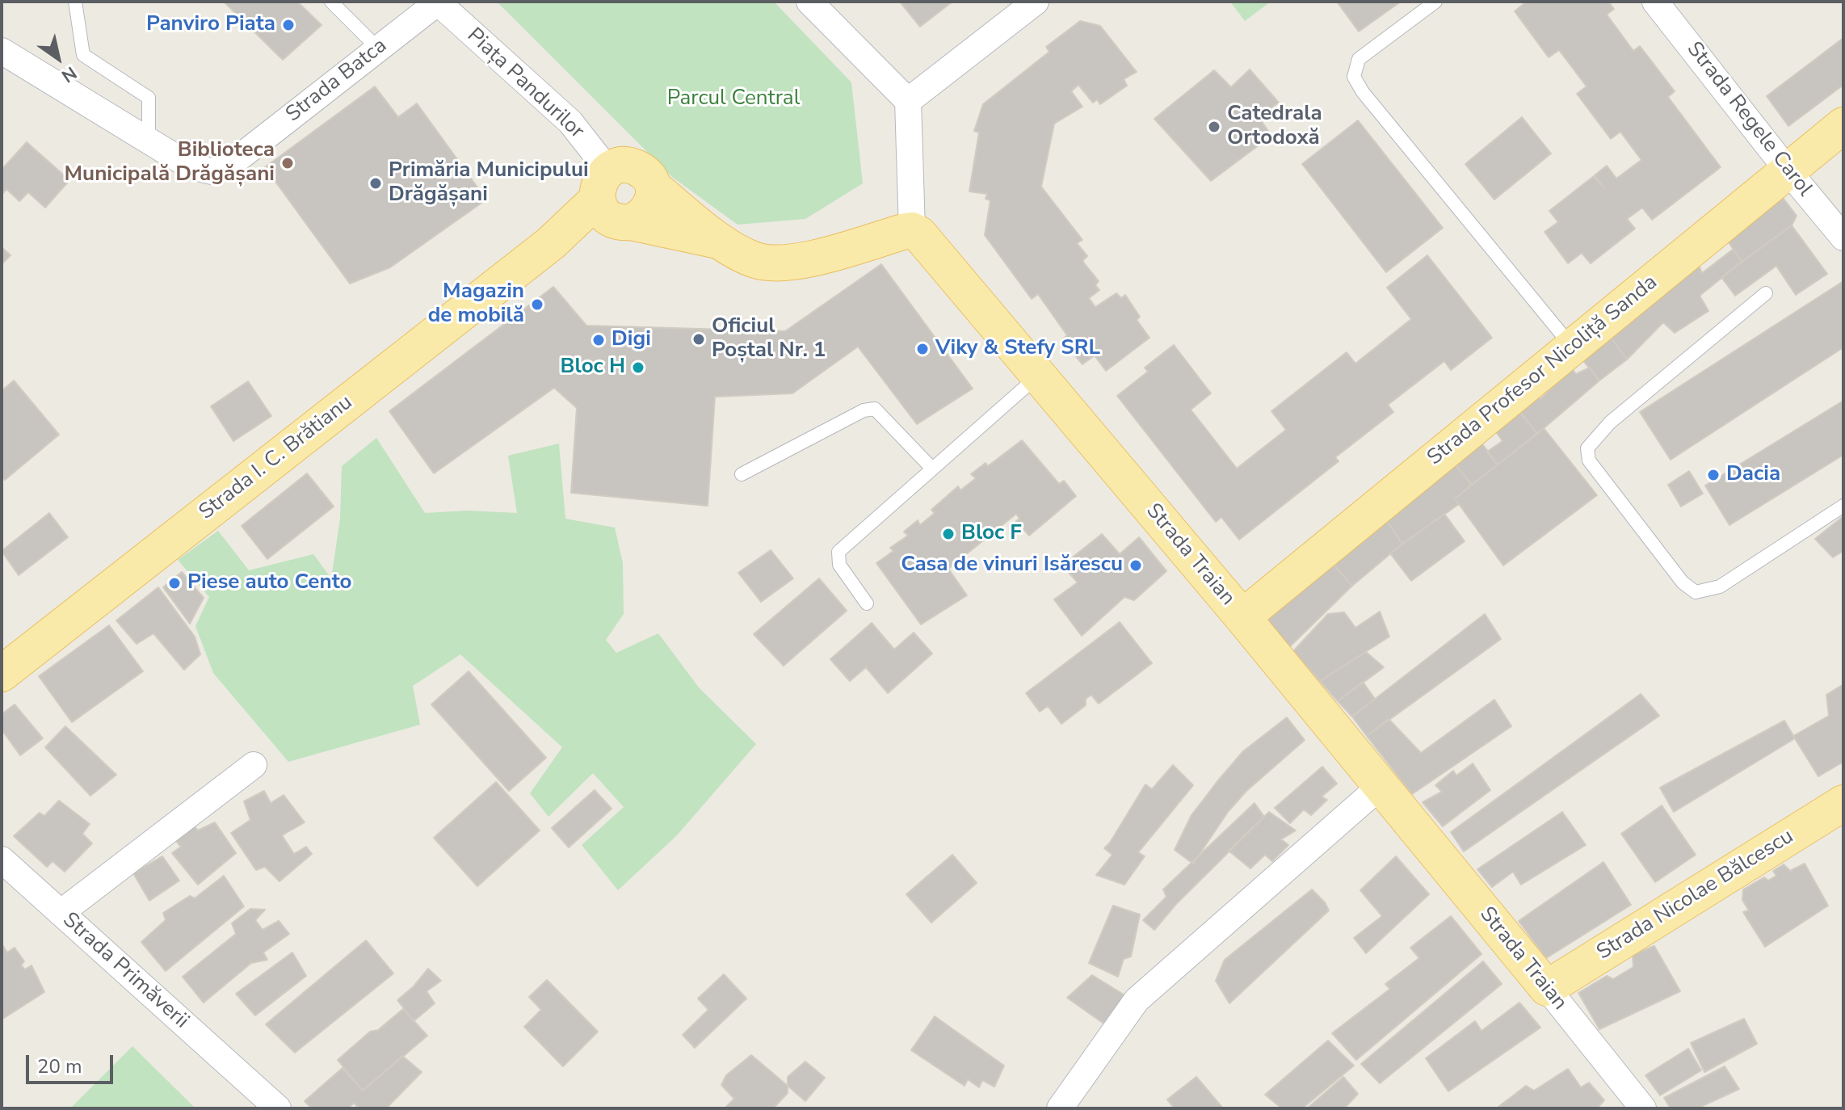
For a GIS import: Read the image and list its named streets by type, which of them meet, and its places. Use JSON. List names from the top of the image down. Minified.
{"streets":{"main road":["Strada Profesor Nicoliță Sanda","Strada I. C. Brătianu","Strada Traian","Strada Nicolae Bălcescu"],"street":["Strada Batca","Piața Pandurilor","Strada Regele Carol","Strada Primăverii"]},"crossings":[["Strada Batca","Piața Pandurilor"],["Piața Pandurilor","Strada I. C. Brătianu"],["Strada Regele Carol","Strada Profesor Nicoliță Sanda"],["Strada Profesor Nicoliță Sanda","Strada Traian"],["Strada Traian","Strada Nicolae Bălcescu"]],"parks":["Parcul Central"],"places":["Panviro Piata","Catedrala Ortodoxă","Biblioteca Municipală Drăgășani","Primăria Municipului Drăgășani","Magazin de mobilă","Oficiul Poștal Nr. 1","Digi","Viky & Stefy SRL","Bloc H","Dacia","Bloc F","Casa de vinuri Isărescu","Piese auto Cento"],"scale_bar":"20 m","north":"bottom right"}
